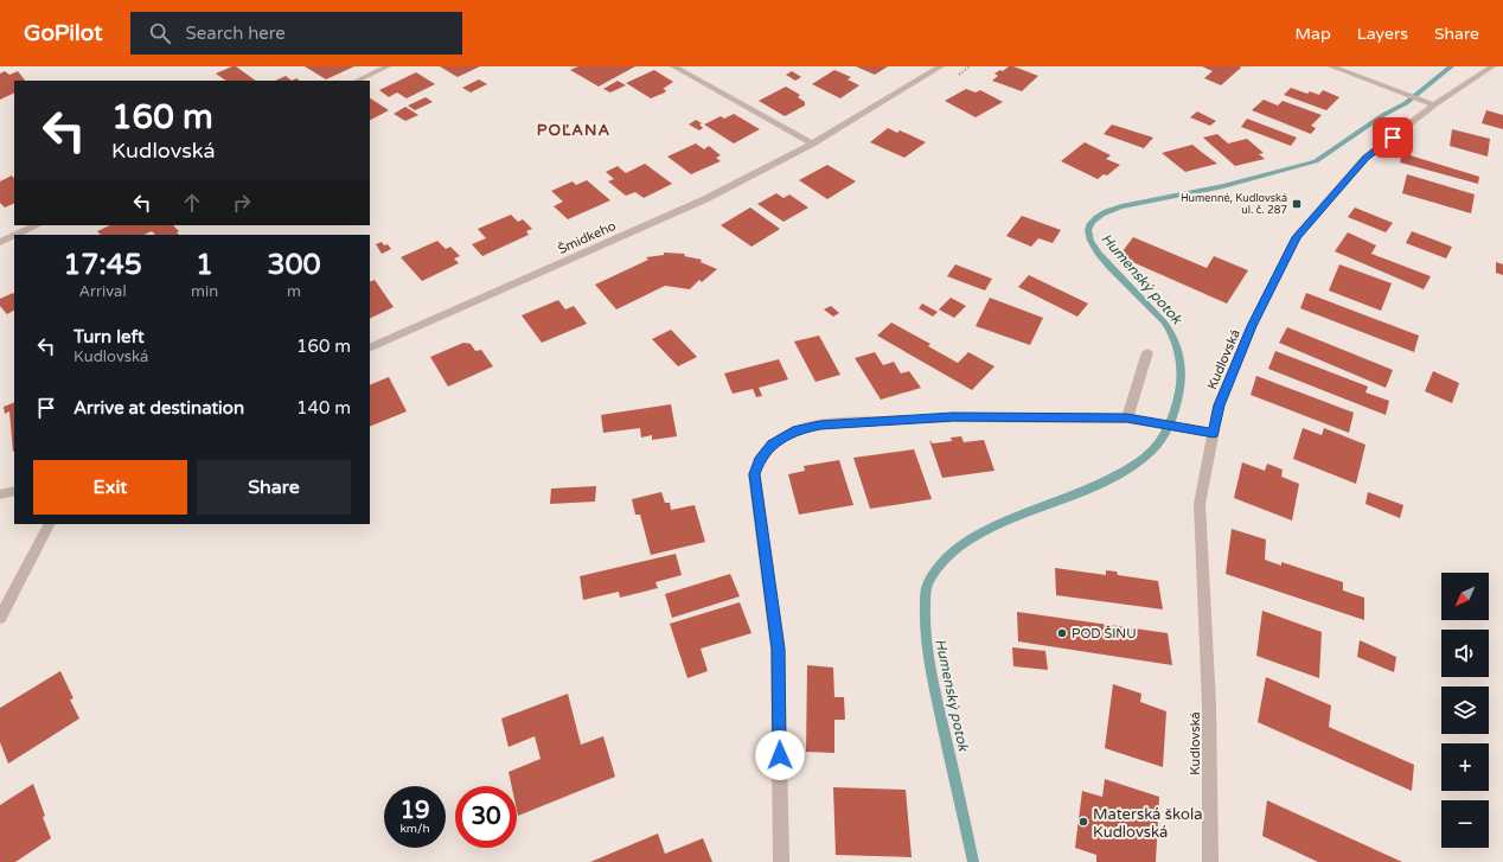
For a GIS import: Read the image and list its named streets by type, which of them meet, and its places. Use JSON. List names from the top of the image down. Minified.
{"streets":{"street":["Šmidkeho","Kudlovská"]},"districts":["POĽANA"],"water":["Humenský potok"],"places":{"transit":["Humenné, Kudlovská ul. č. 287"],"other":["POD ŠINU","Materská škola Kudlovská"]},"north":"bottom left","page":{"header":"GoPilot","search":"Search here","nav":["Map","Layers","Share"],"turn":["160 m","Kudlovská"],"eta":["17:45","Arrival","1","min","300","m"],"list":[{"name":"Turn left","note":"Kudlovská","value":"160 m"},{"name":"Arrive at destination","value":"140 m"}],"buttons":["Exit","Share"],"map_buttons":["+","−"],"speed":"19 km/h","limit":"30"}}
